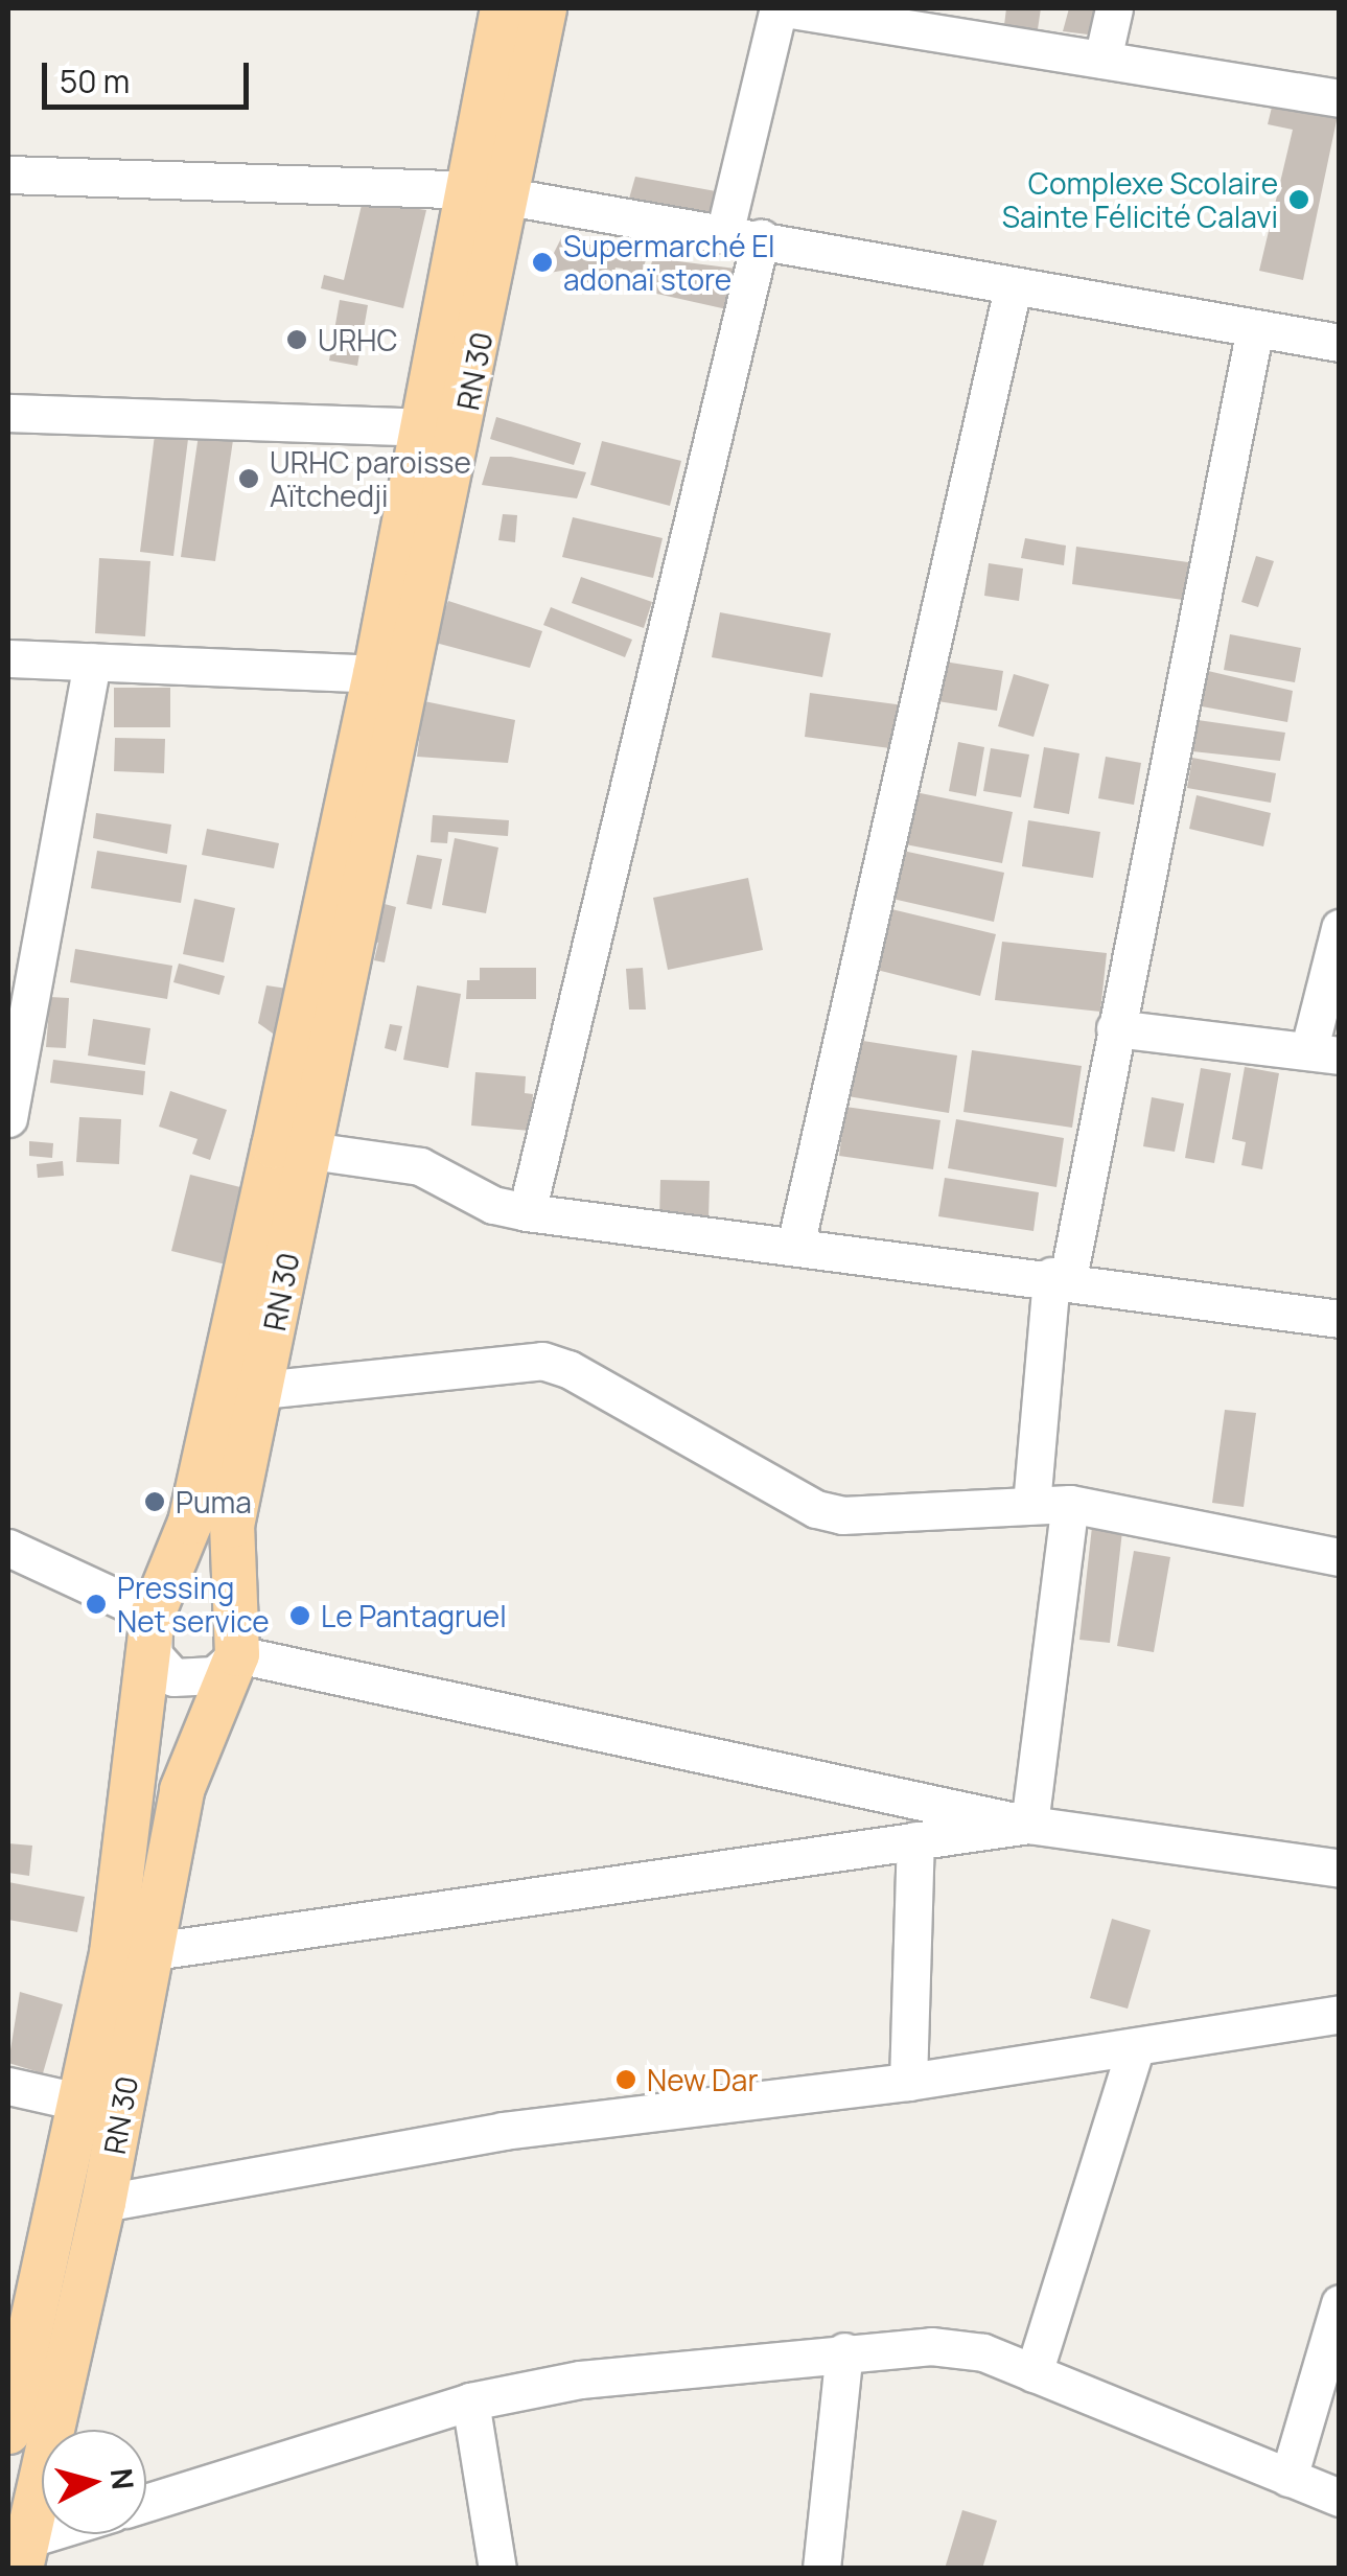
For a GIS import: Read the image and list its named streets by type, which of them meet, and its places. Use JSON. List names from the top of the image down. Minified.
{"streets":{"main road":["RN 30"]},"places":["Complexe Scolaire Sainte Félicité Calavi","Supermarché El adonaï store","URHC","URHC paroisse Aïtchedji","Puma","Pressing Net service","Le Pantagruel","New Dar"],"scale_bar":"50 m","north":"right"}
